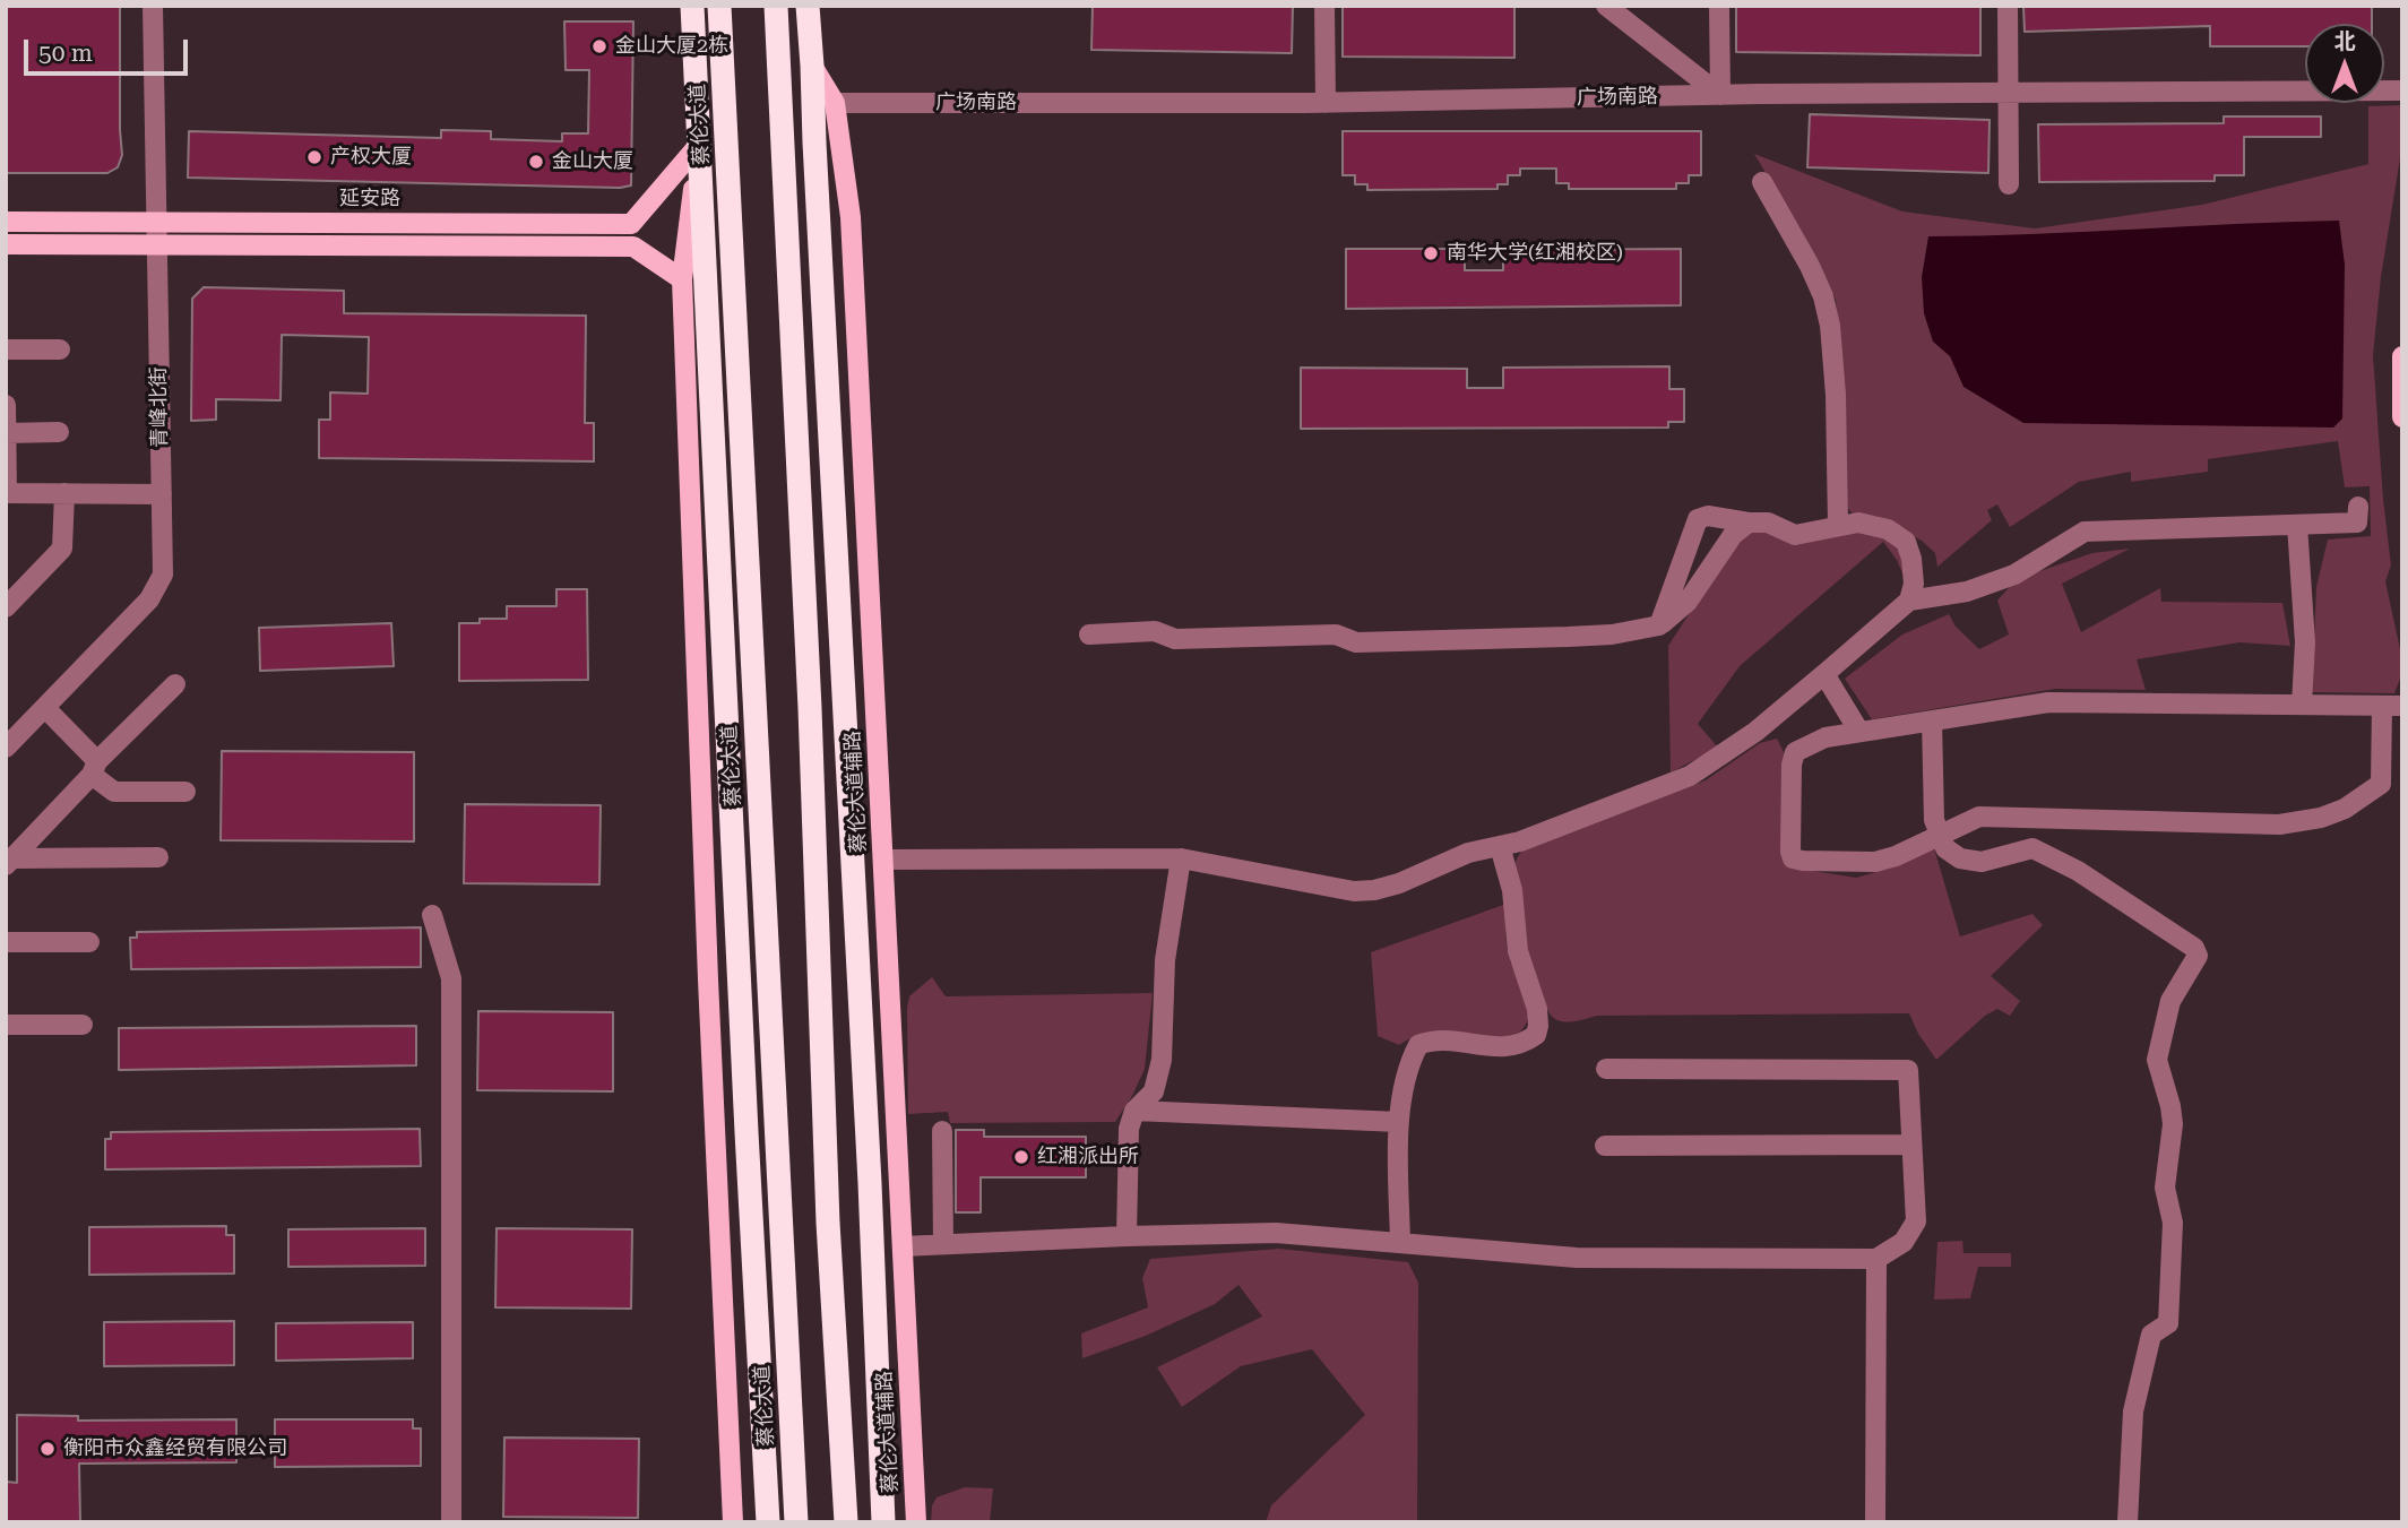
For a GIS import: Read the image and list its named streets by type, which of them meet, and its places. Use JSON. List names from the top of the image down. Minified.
{"streets":{"highway":["蔡伦大道"],"main road":["延安路","蔡伦大道辅路"],"street":["广场南路","青峰北街"]},"crossings":[["广场南路","蔡伦大道辅路"],["延安路","青峰北街"]],"places":["金山大厦2栋","产权大厦","金山大厦","南华大学(红湘校区)","红湘派出所","衡阳市众鑫经贸有限公司"],"scale_bar":"50 m","north":"top"}
